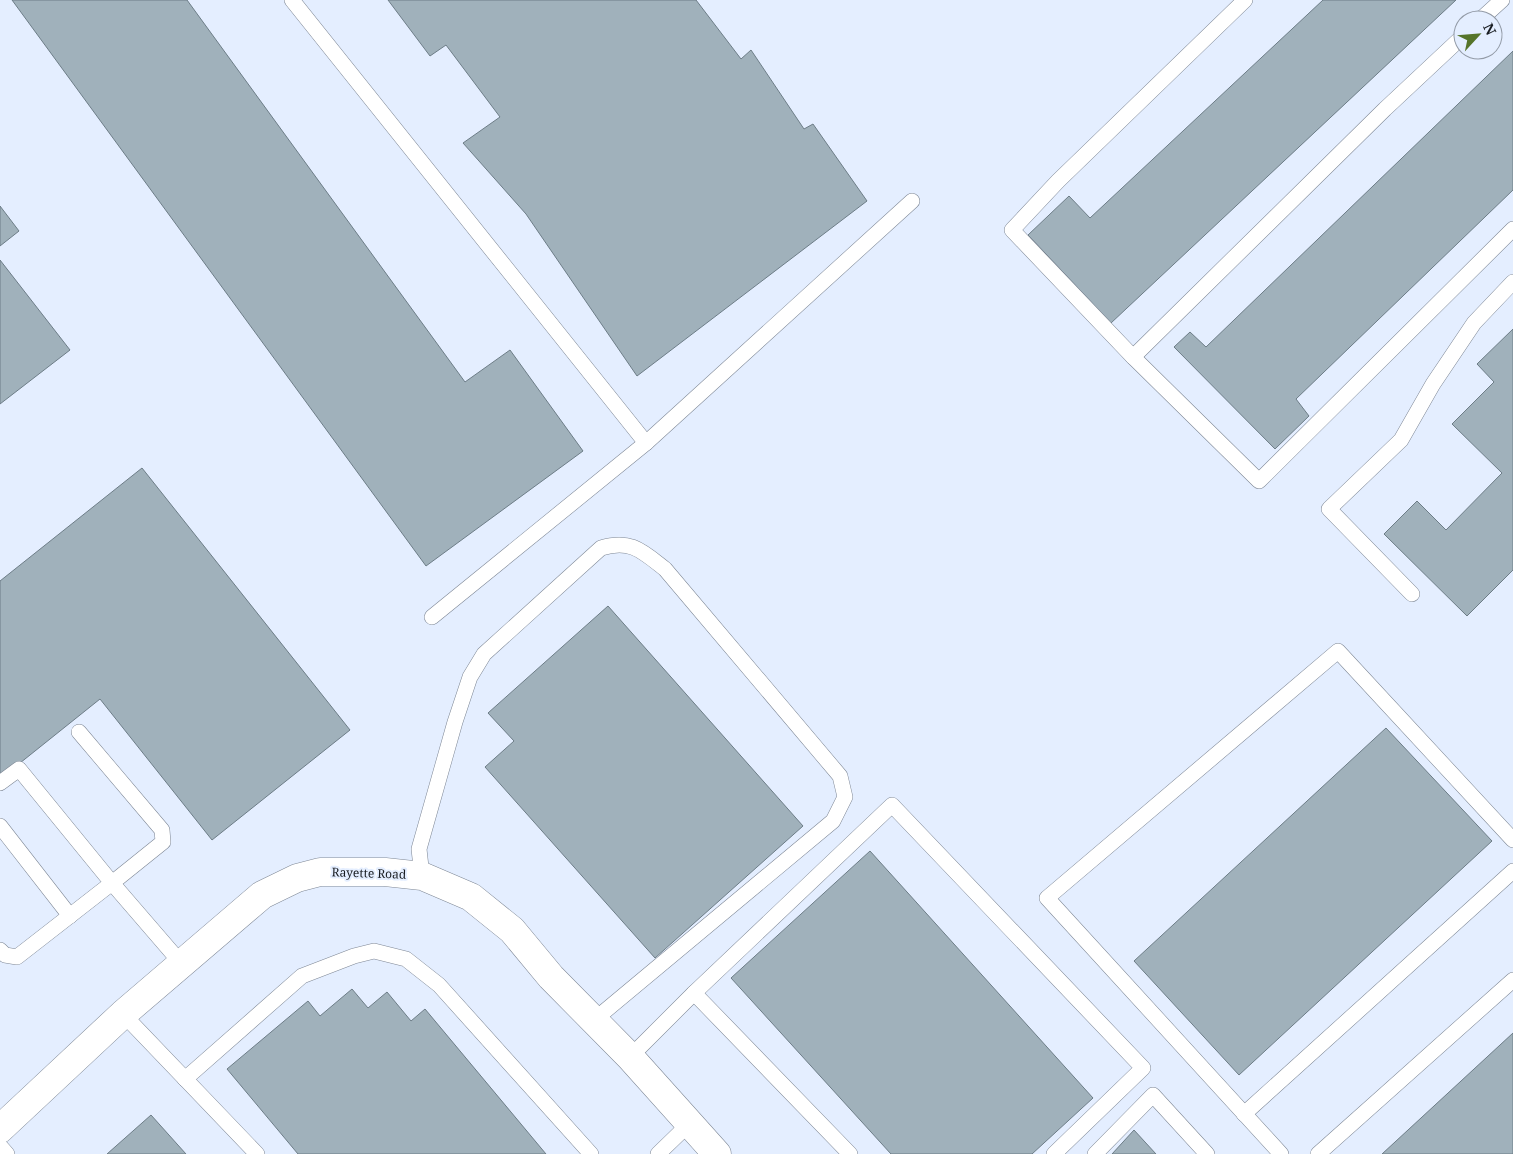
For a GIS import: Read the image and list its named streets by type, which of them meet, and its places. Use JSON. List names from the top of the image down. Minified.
{"streets":{"street":["Rayette Road"]},"north":"top right"}
